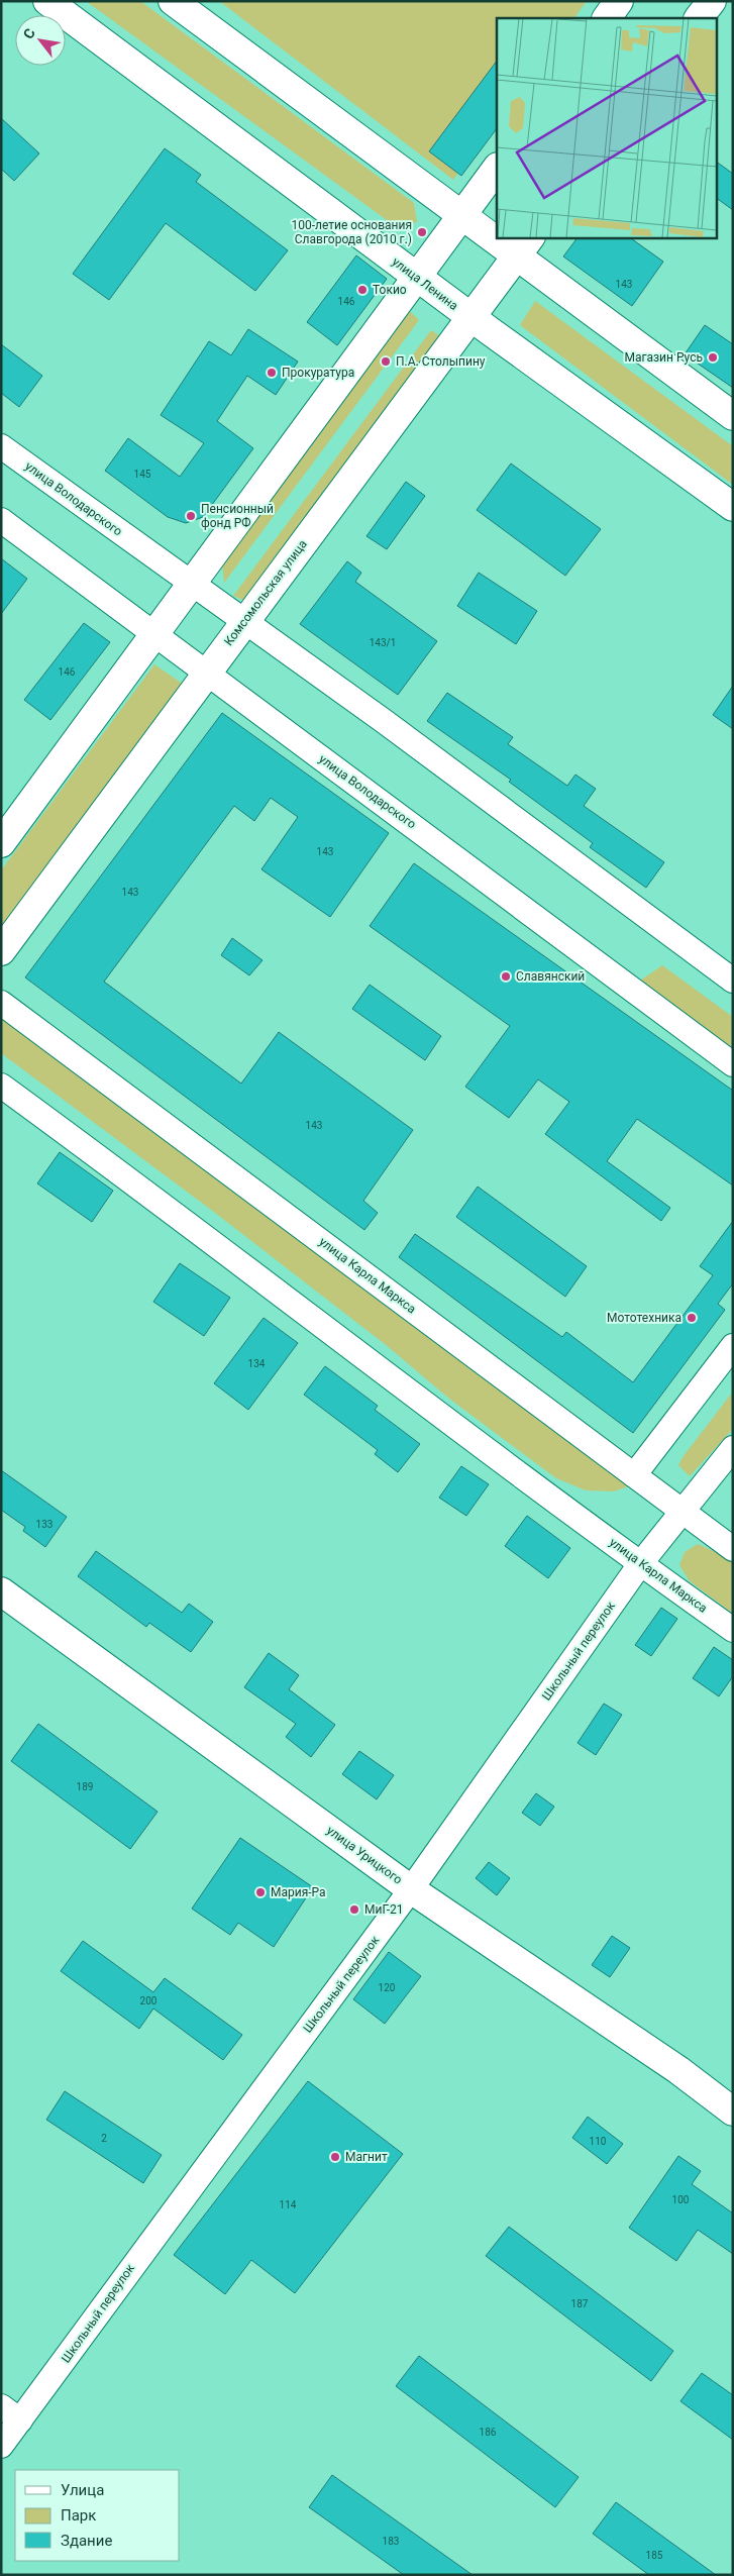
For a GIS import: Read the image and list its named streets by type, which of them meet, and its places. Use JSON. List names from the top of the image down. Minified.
{"streets":{"street":["улица Ленина","улица Володарского","Комсомольская улица","улица Карла Маркса","Школьный переулок","улица Урицкого"]},"crossings":[["улица Ленина","Комсомольская улица"],["улица Володарского","Комсомольская улица"],["улица Карла Маркса","Школьный переулок"],["Школьный переулок","улица Урицкого"]],"places":["100-летие основания Славгорода (2010 г.)","Токио","Магазин Русь","П.А. Столыпину","Прокуратура","Пенсионный фонд РФ","Славянский","Мототехника","Мария-Ра","МиГ-21","Магнит"],"house_numbers":["143","146","145","143/1","146","143","143","143","134","133","189","120","200","2","110","100","114","187","186","183","185"],"legend":["Улица","Парк","Здание"],"north":"top left"}
